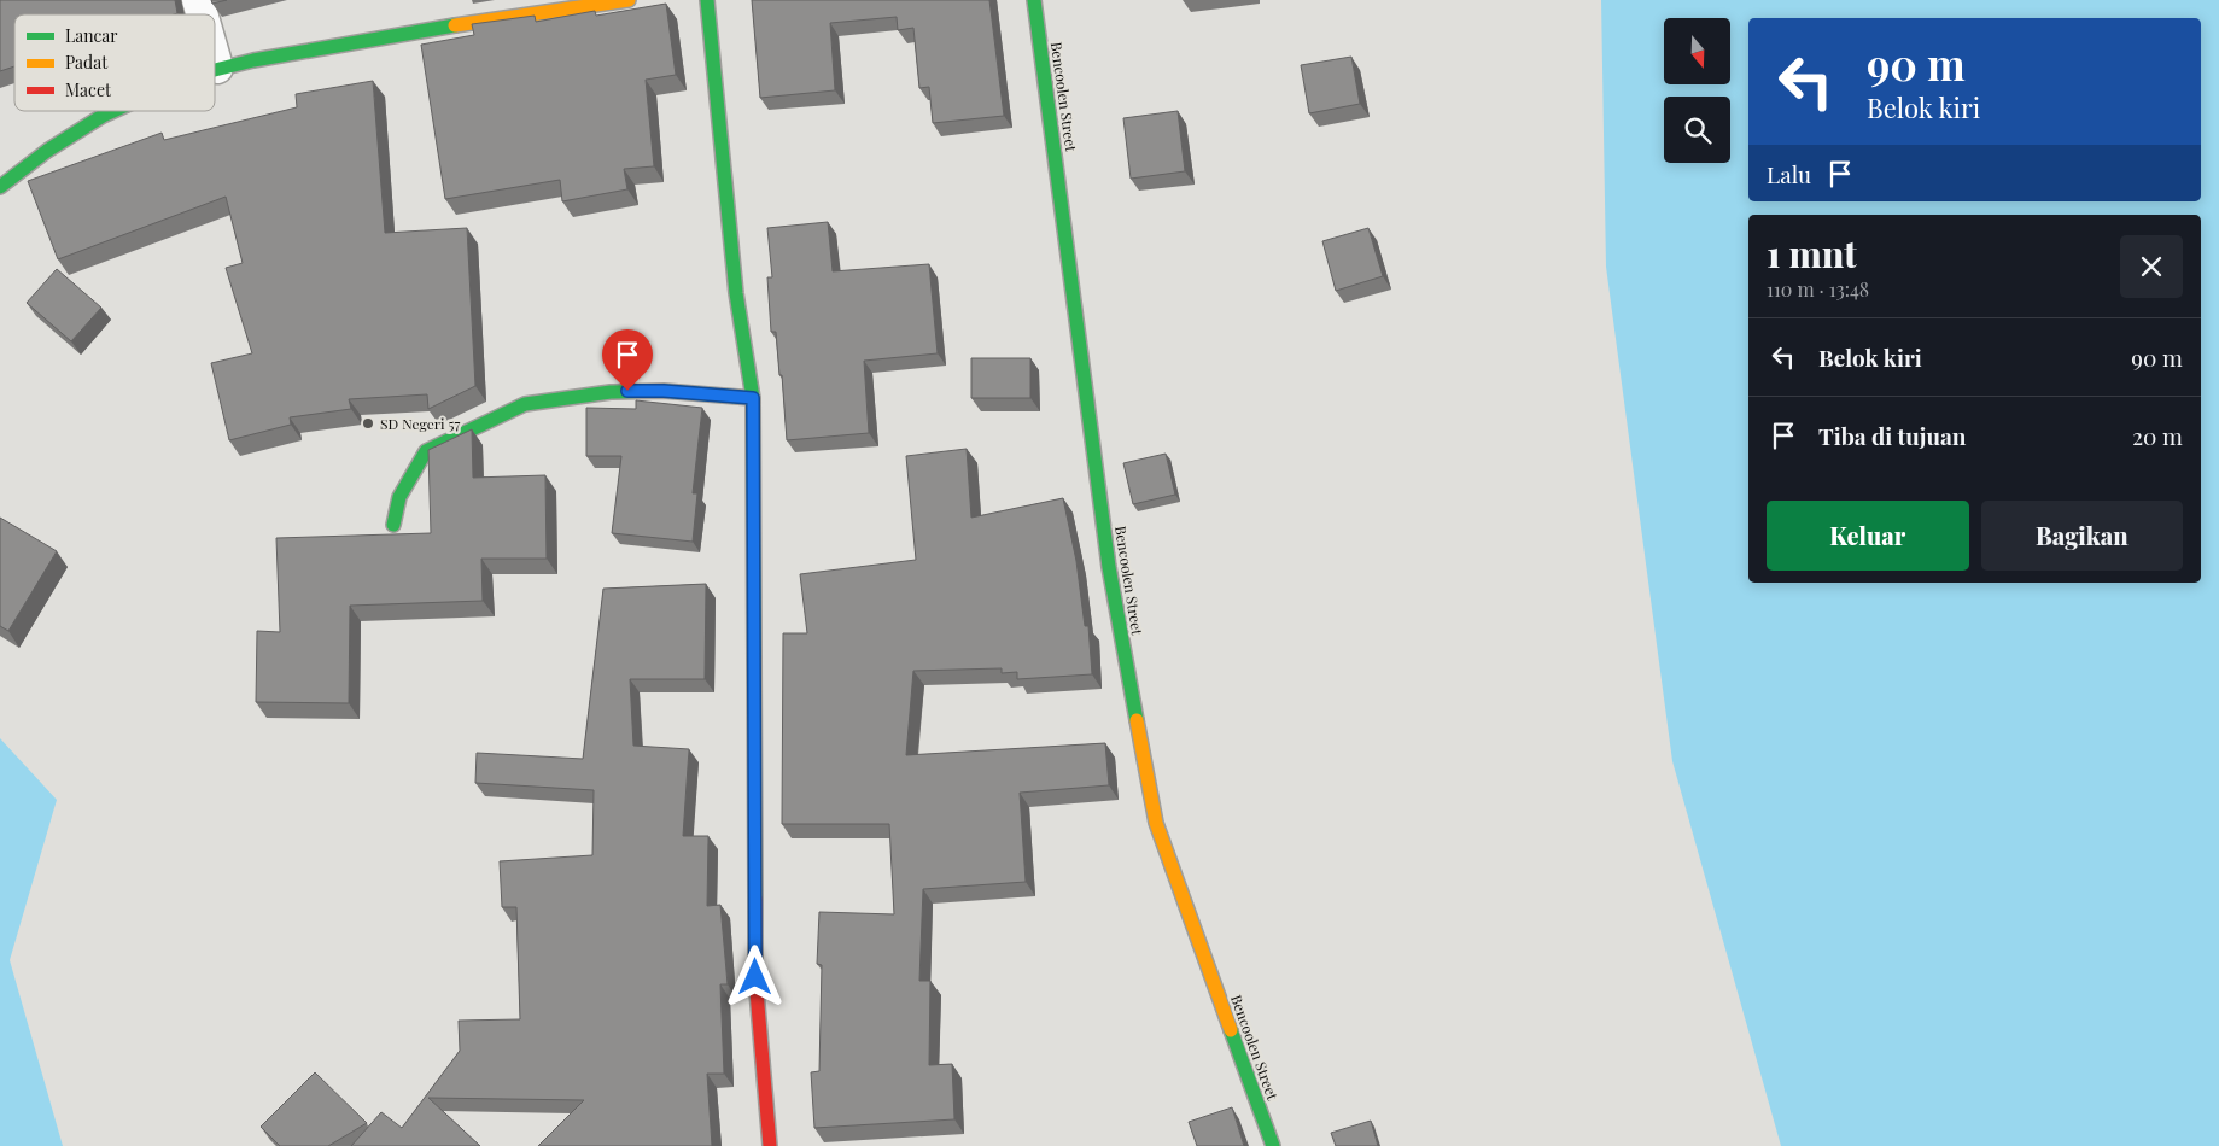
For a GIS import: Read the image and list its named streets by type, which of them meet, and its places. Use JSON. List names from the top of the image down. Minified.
{"streets":{"street":["Bencoolen Street"]},"places":["SD Negeri 57"],"legend":["Lancar","Padat","Macet"],"north":"bottom","page":{"turn":["90 m","Belok kiri"],"then":"Lalu","heading":["1 mnt","110 m · 13:48"],"list":[{"name":"Belok kiri","value":"90 m"},{"name":"Tiba di tujuan","value":"20 m"}],"buttons":["Keluar","Bagikan"]}}
